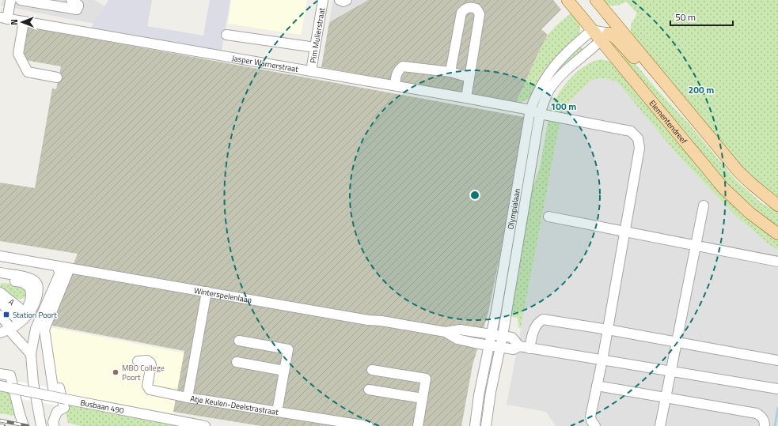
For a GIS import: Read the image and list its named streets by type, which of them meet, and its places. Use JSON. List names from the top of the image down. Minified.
{"streets":{"main road":["Elementendreef"],"street":["Pim Mulierstraat","Jasper Warnerstraat","Olympialaan","Winterspelenlaan","A","Atje Keulen-Deelstrastraat","Busbaan 490"]},"crossings":[["Pim Mulierstraat","Jasper Warnerstraat"],["Jasper Warnerstraat","Olympialaan"],["Elementendreef","Olympialaan"],["Olympialaan","Winterspelenlaan"],["Winterspelenlaan","Atje Keulen-Deelstrastraat"]],"places":{"transit":["Station Poort"],"other":["MBO College Poort"]},"scale_bar":"50 m","north":"left","rings":["200 m","100 m"]}
